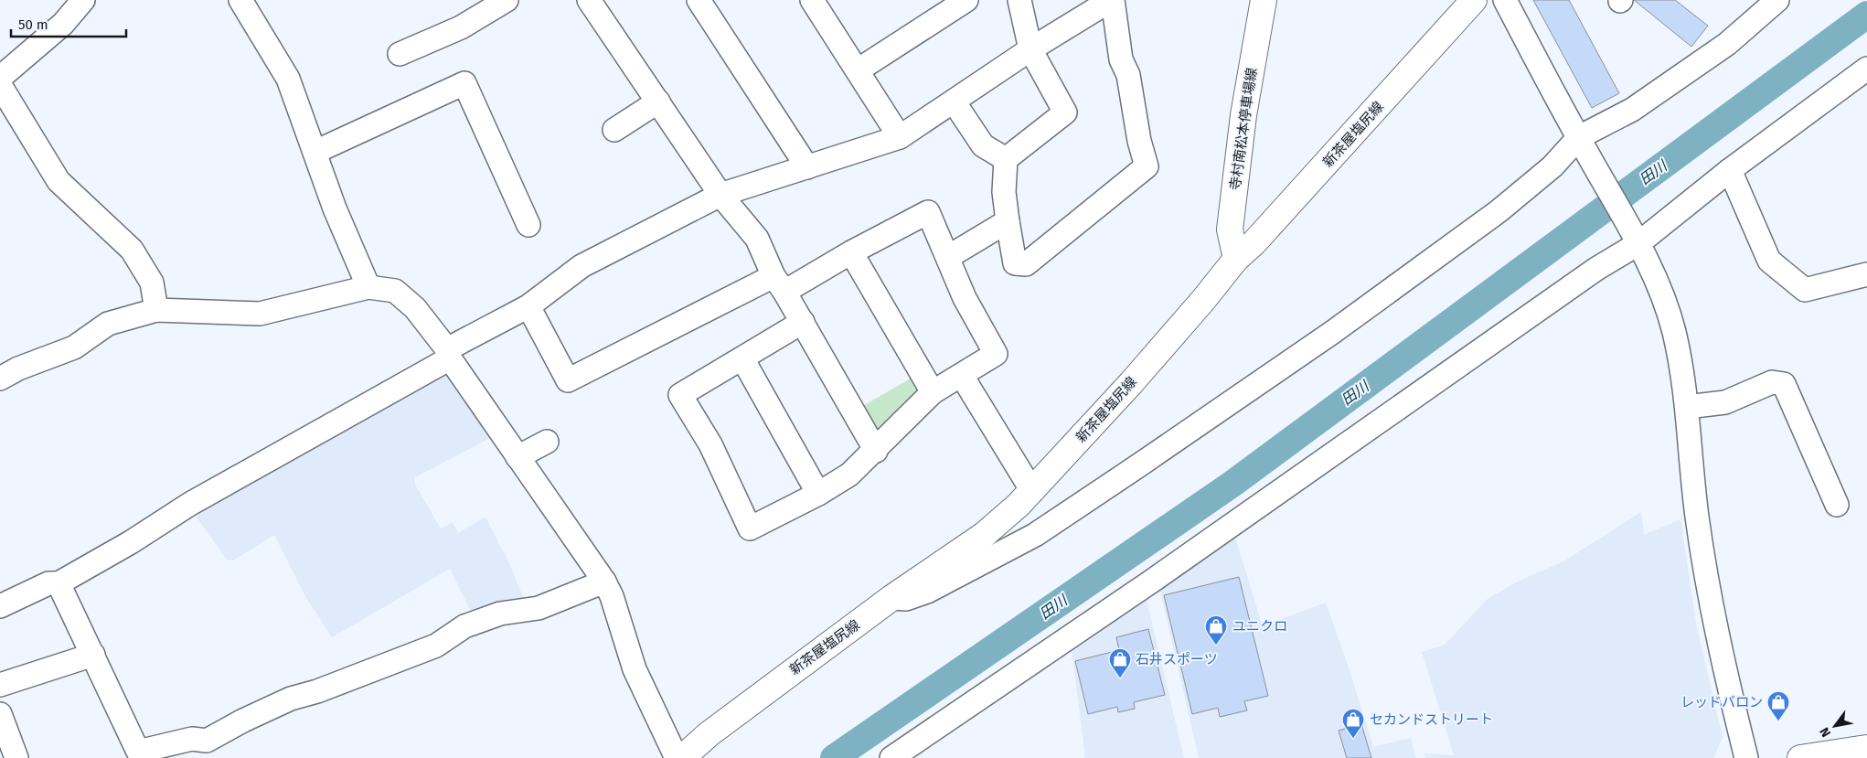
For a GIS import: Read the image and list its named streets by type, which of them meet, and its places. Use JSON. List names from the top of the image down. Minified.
{"streets":{"main road":["寺村南松本停車場線","新茶屋塩尻線"]},"crossings":[["寺村南松本停車場線","新茶屋塩尻線"]],"water":["田川"],"places":{"shop":["ユニクロ","石井スポーツ","レッドバロン","セカンドストリート"]},"scale_bar":"50 m","north":"bottom left"}
